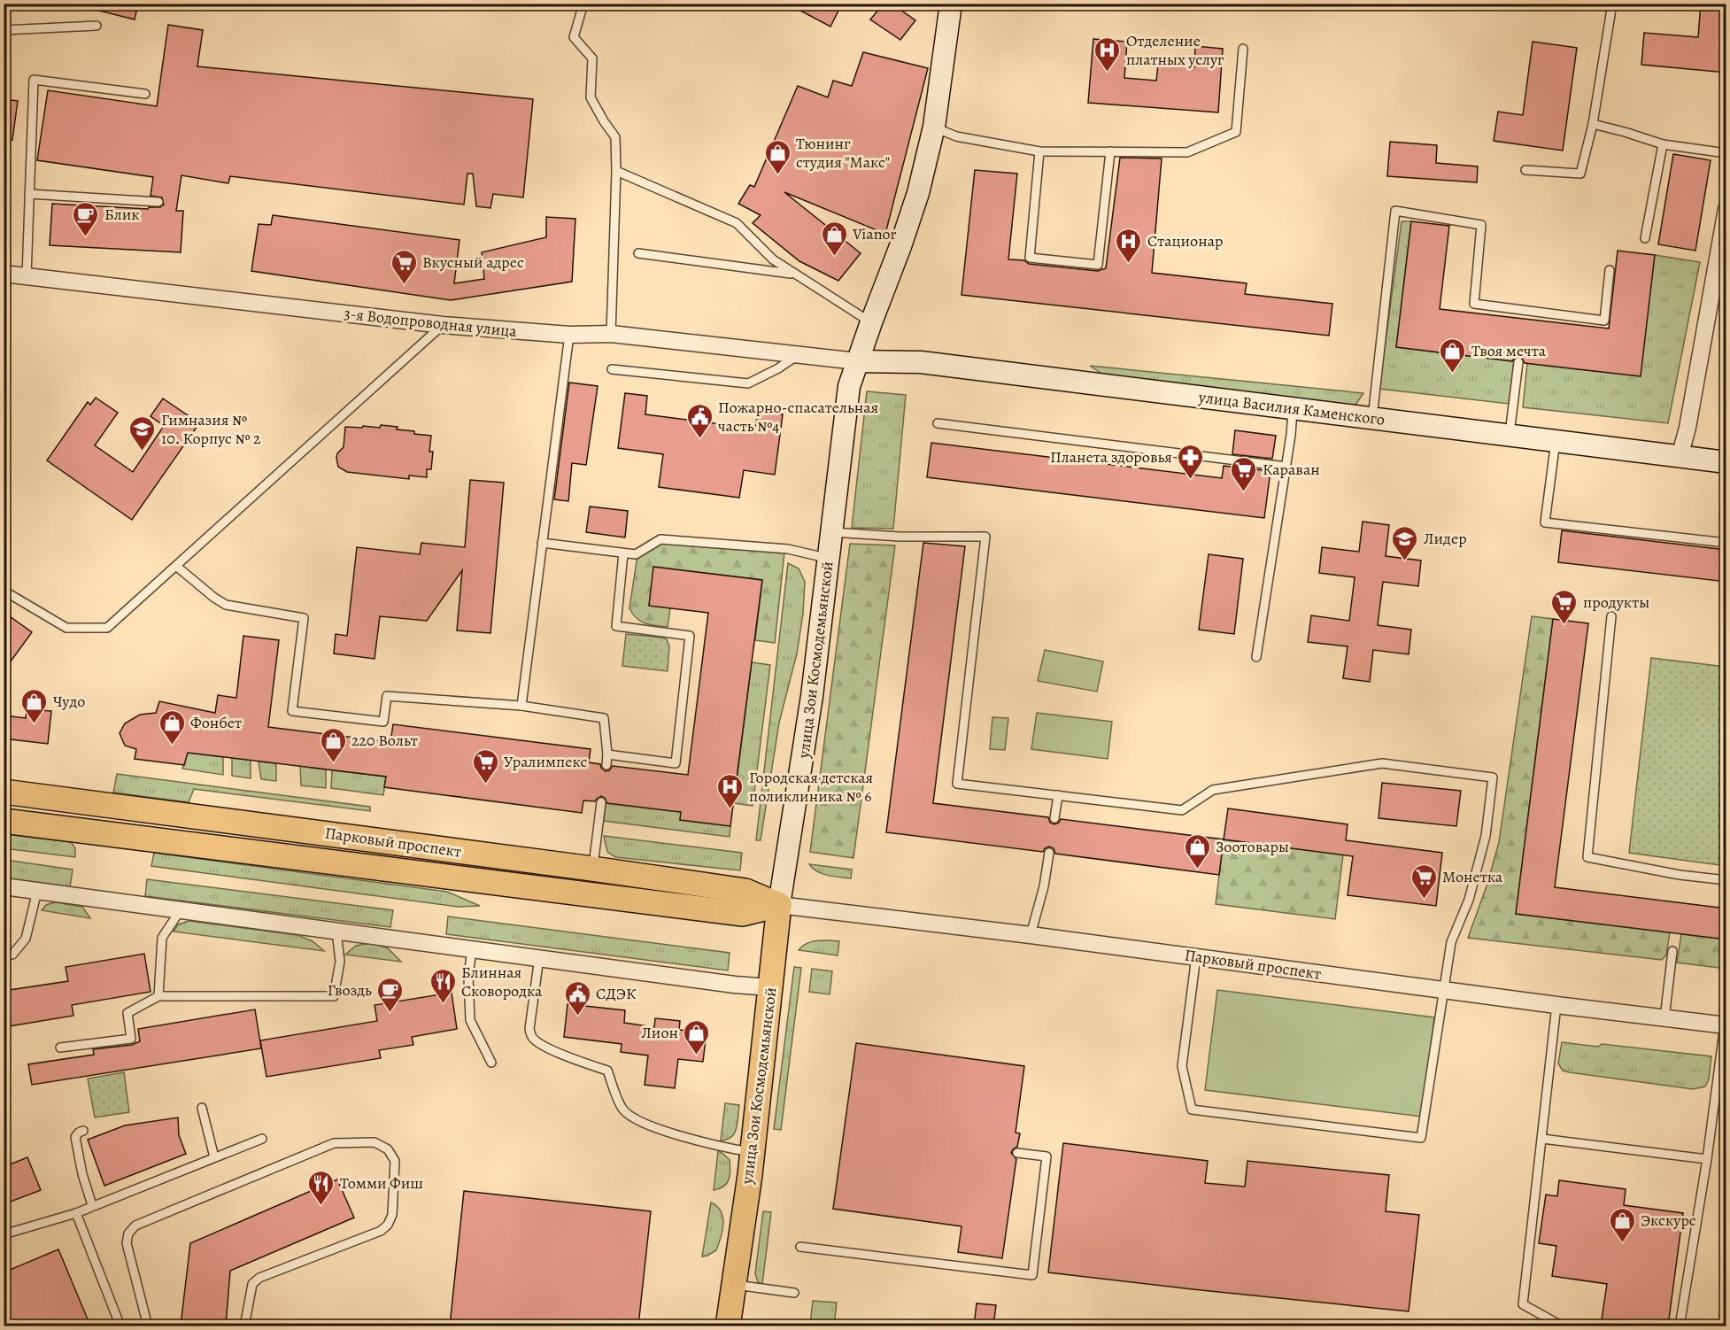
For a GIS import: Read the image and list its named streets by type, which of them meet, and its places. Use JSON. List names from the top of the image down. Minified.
{"streets":{"main road":["улица Василия Каменского","улица Зои Космодемьянской","Парковый проспект"],"street":["3-я Водопроводная улица"]},"crossings":[["3-я Водопроводная улица","улица Василия Каменского"],["3-я Водопроводная улица","улица Зои Космодемьянской"],["улица Василия Каменского","улица Зои Космодемьянской"],["улица Зои Космодемьянской","Парковый проспект"]],"places":{"hospital":["Отделение платных услуг","Стационар","Городская детская поликлиника № 6"],"shop":["Тюнинг студия \"Макс\"","Vianor","Твоя мечта","Чудо","Фонбет","220 Вольт","Зоотовары","Лион","Экскурс"],"cafe":["Блик","Гвоздь"],"supermarket":["Вкусный адрес","Караван","продукты","Уралимпекс","Монетка"],"public building":["Пожарно-спасательная часть №4","СДЭК"],"school or university":["Гимназия № 10. Корпус № 2","Лидер"],"pharmacy":["Планета здоровья"],"restaurant":["Блинная Сковородка","Томми Фиш"]}}
